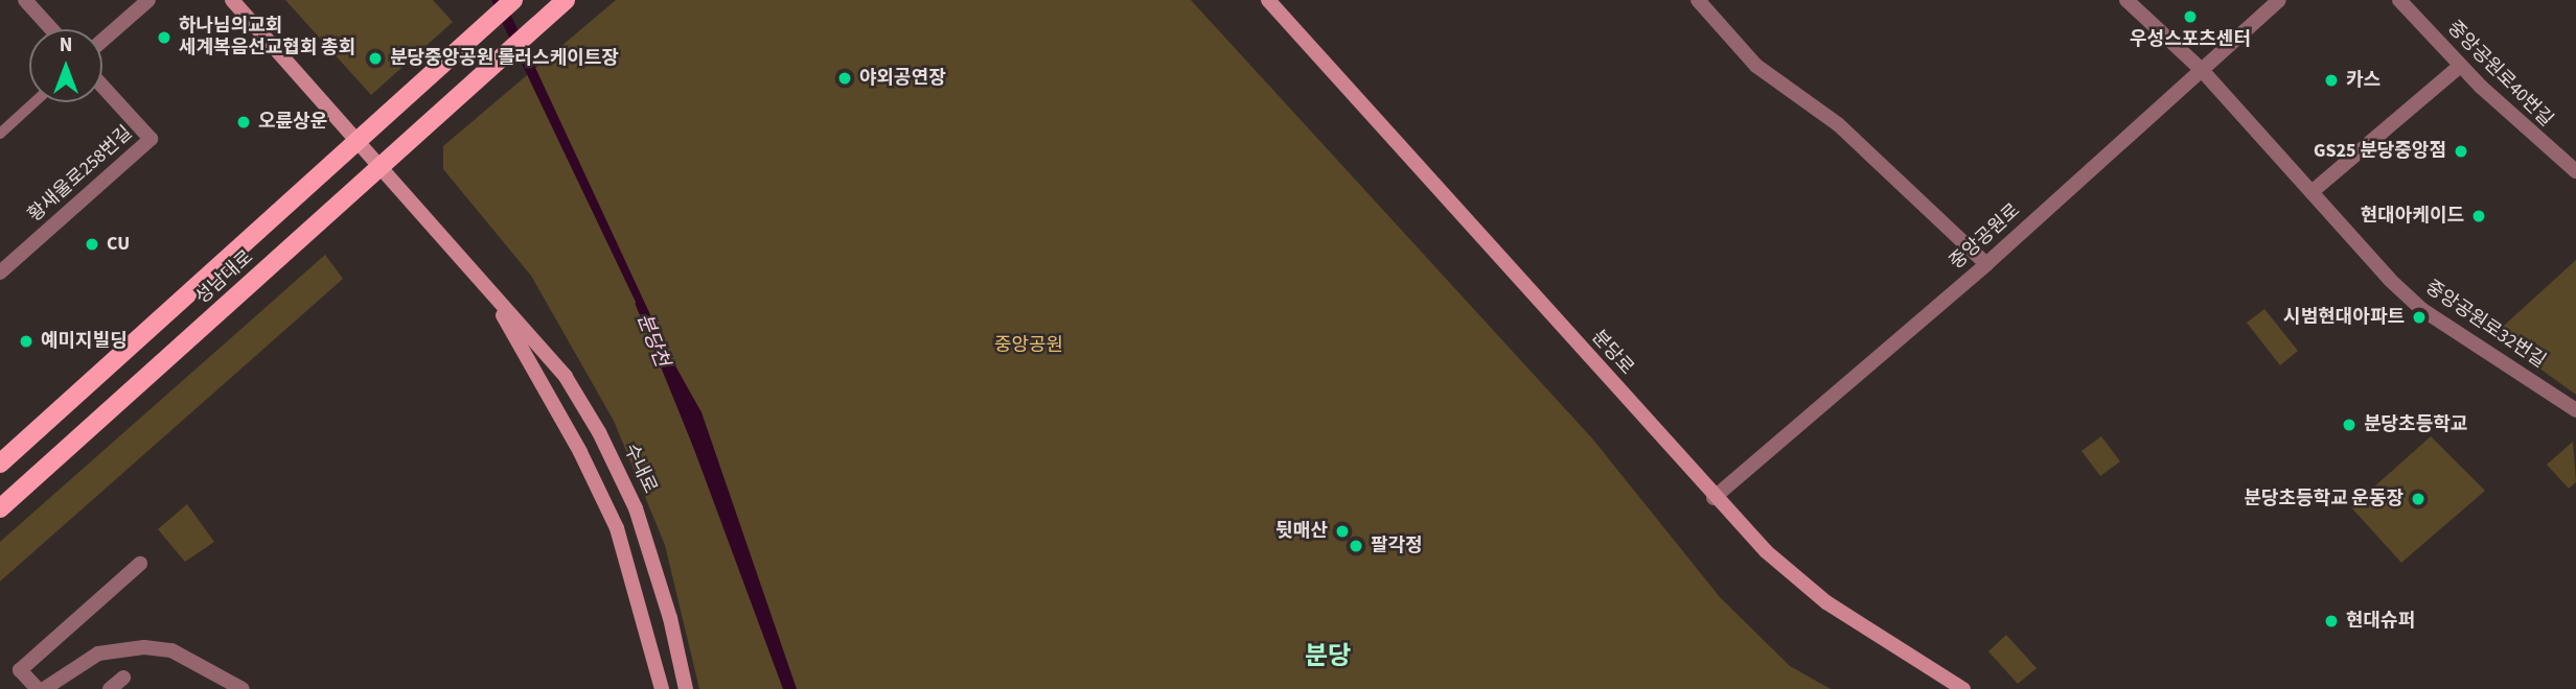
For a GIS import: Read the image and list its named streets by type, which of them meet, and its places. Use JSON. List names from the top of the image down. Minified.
{"streets":{"main road":["성남대로","분당로","수내로"],"street":["중앙공원로40번길","황새울로258번길","중앙공원로","중앙공원로32번길"]},"crossings":[["중앙공원로","중앙공원로32번길"],["중앙공원로","분당로"],["성남대로","수내로"]],"districts":["분당"],"water":["분당천"],"parks":["중앙공원"],"places":["우성스포츠센터","하나님의교회 세계복음선교협회 총회","분당중앙공원 롤러스케이트장","야외공연장","카스","오륜상운","GS25 분당중앙점","현대아케이드","CU","시범현대아파트","예미지빌딩","분당초등학교","분당초등학교 운동장","뒷매산","팔각정","현대슈퍼"],"north":"top"}
